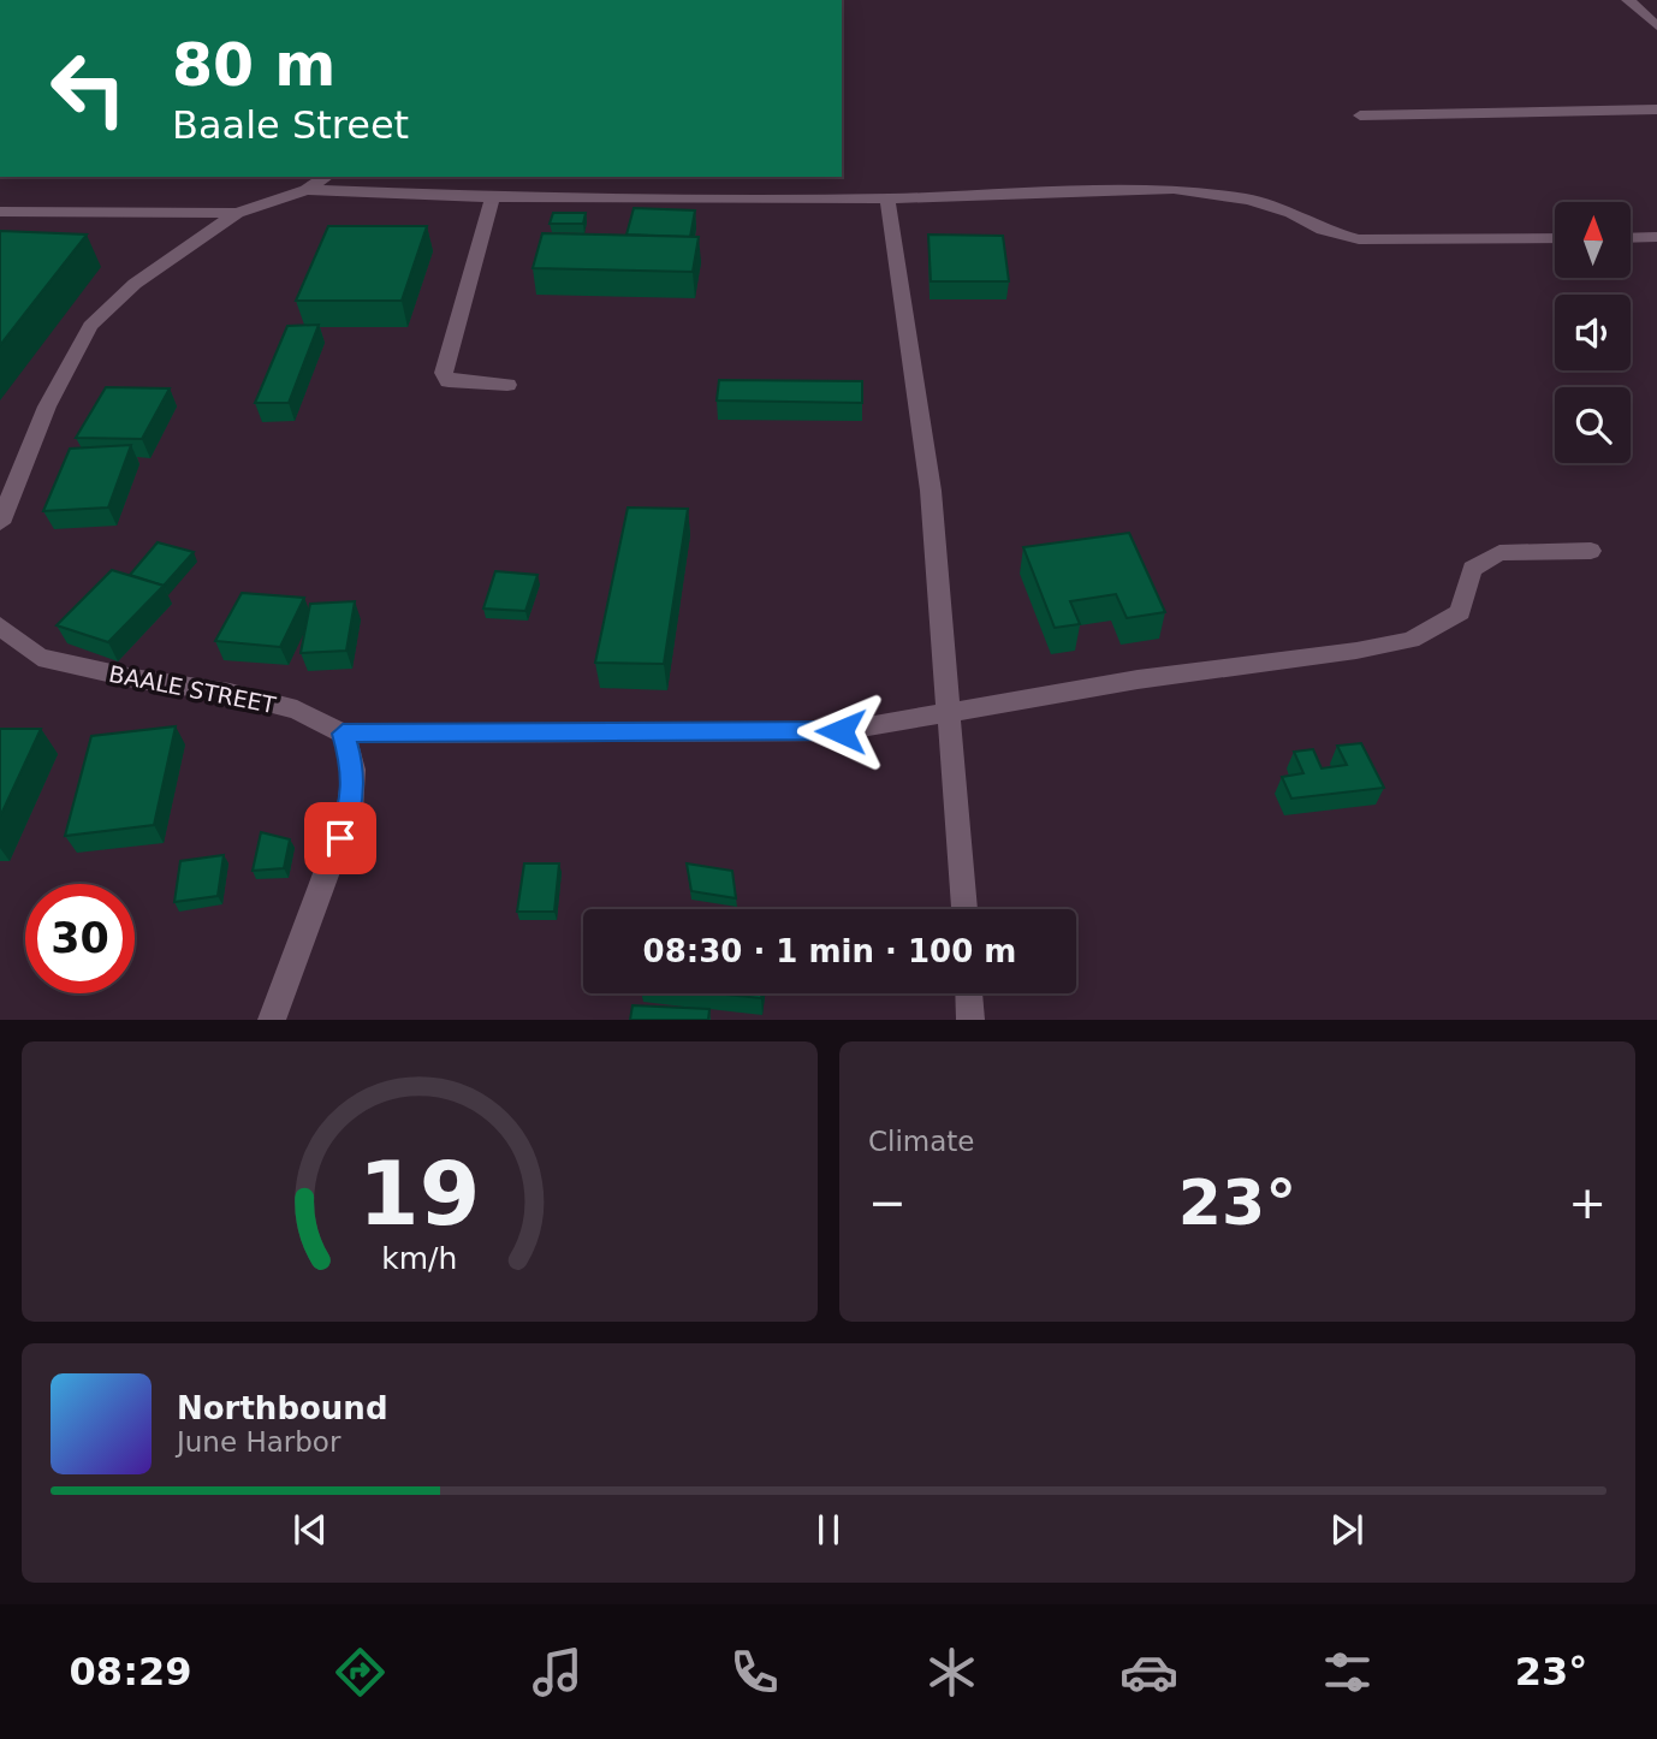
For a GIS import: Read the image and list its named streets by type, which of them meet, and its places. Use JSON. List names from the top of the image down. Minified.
{"streets":{"street":["BAALE STREET"]},"north":"top","page":{"turn":["80 m","Baale Street"],"limit":"30","trip":"08:30 · 1 min · 100 m","tile":"Climate","heat":["−","23°","+"],"song":["Northbound","June Harbor"],"tabs":["08:29","23°"],"gauge":["19","km/h"]}}
